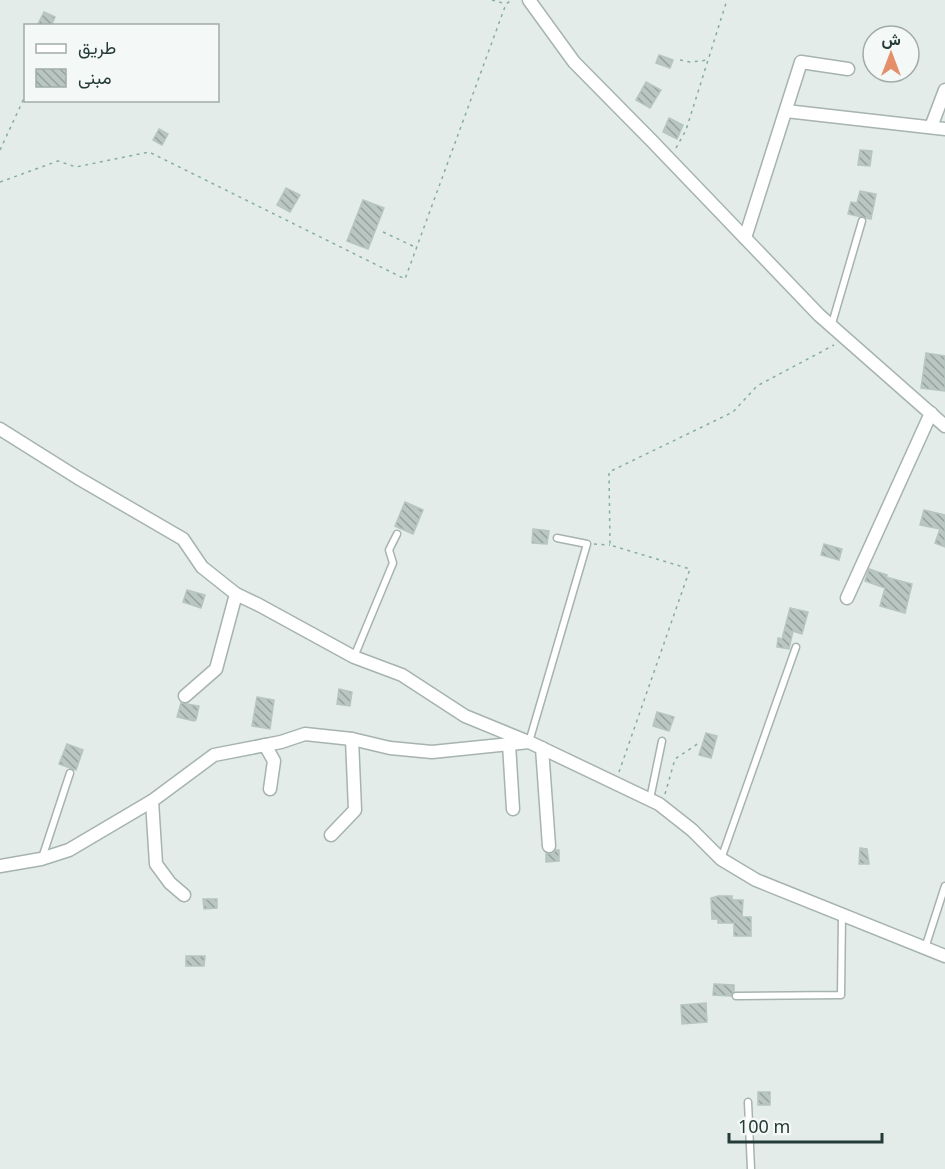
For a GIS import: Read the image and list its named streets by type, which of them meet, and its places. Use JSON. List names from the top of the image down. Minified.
{"legend":["طريق","مبنى"],"scale_bar":"100 m","north":"top"}
